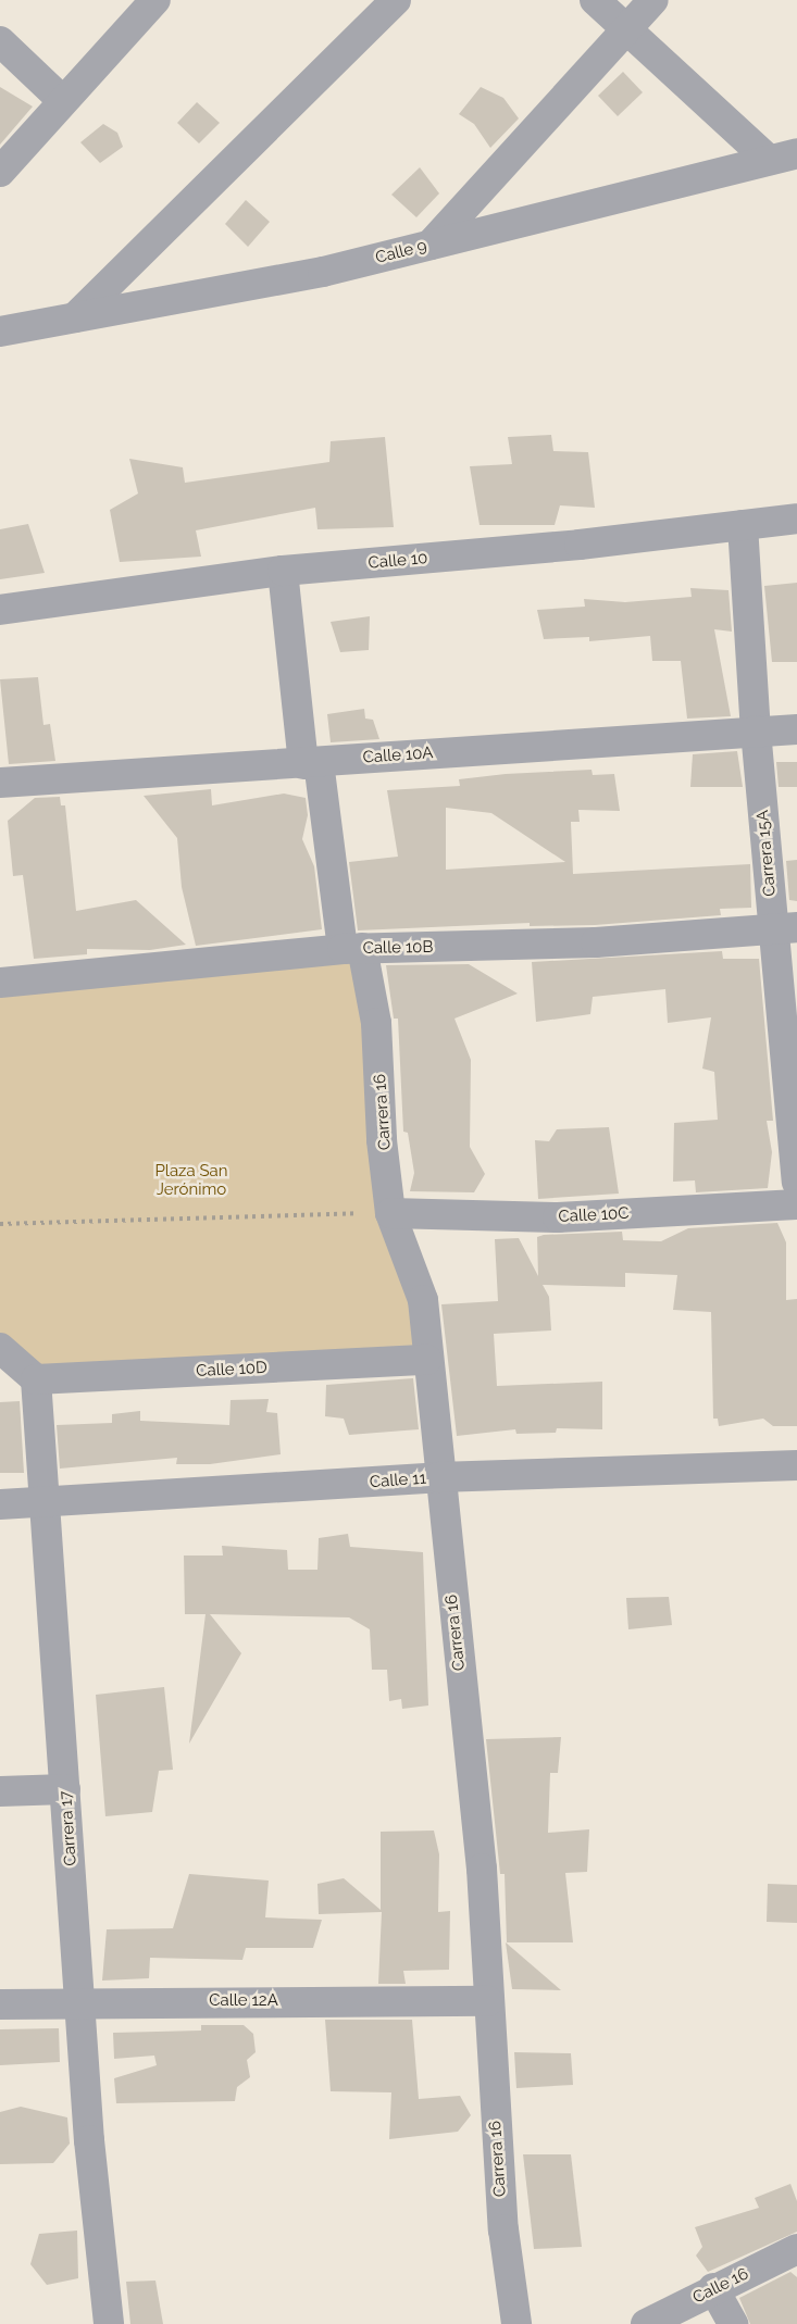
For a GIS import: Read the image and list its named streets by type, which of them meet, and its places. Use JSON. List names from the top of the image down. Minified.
{"streets":{"street":["Calle 9","Calle 10","Calle 10A","Carrera 15A","Calle 10B","Carrera 16","Calle 10C","Calle 10D","Calle 11","Carrera 17","Calle 12A","Calle 16"]},"crossings":[["Calle 10","Carrera 15A"],["Calle 10","Carrera 16"],["Calle 10A","Carrera 15A"],["Calle 10A","Carrera 16"],["Carrera 15A","Calle 10B"],["Calle 10B","Carrera 16"],["Carrera 16","Calle 10C"],["Carrera 16","Calle 10D"],["Carrera 16","Calle 11"],["Carrera 16","Calle 12A"],["Calle 10D","Carrera 17"],["Calle 11","Carrera 17"],["Carrera 17","Calle 12A"]],"parks":["Plaza San Jerónimo"]}
